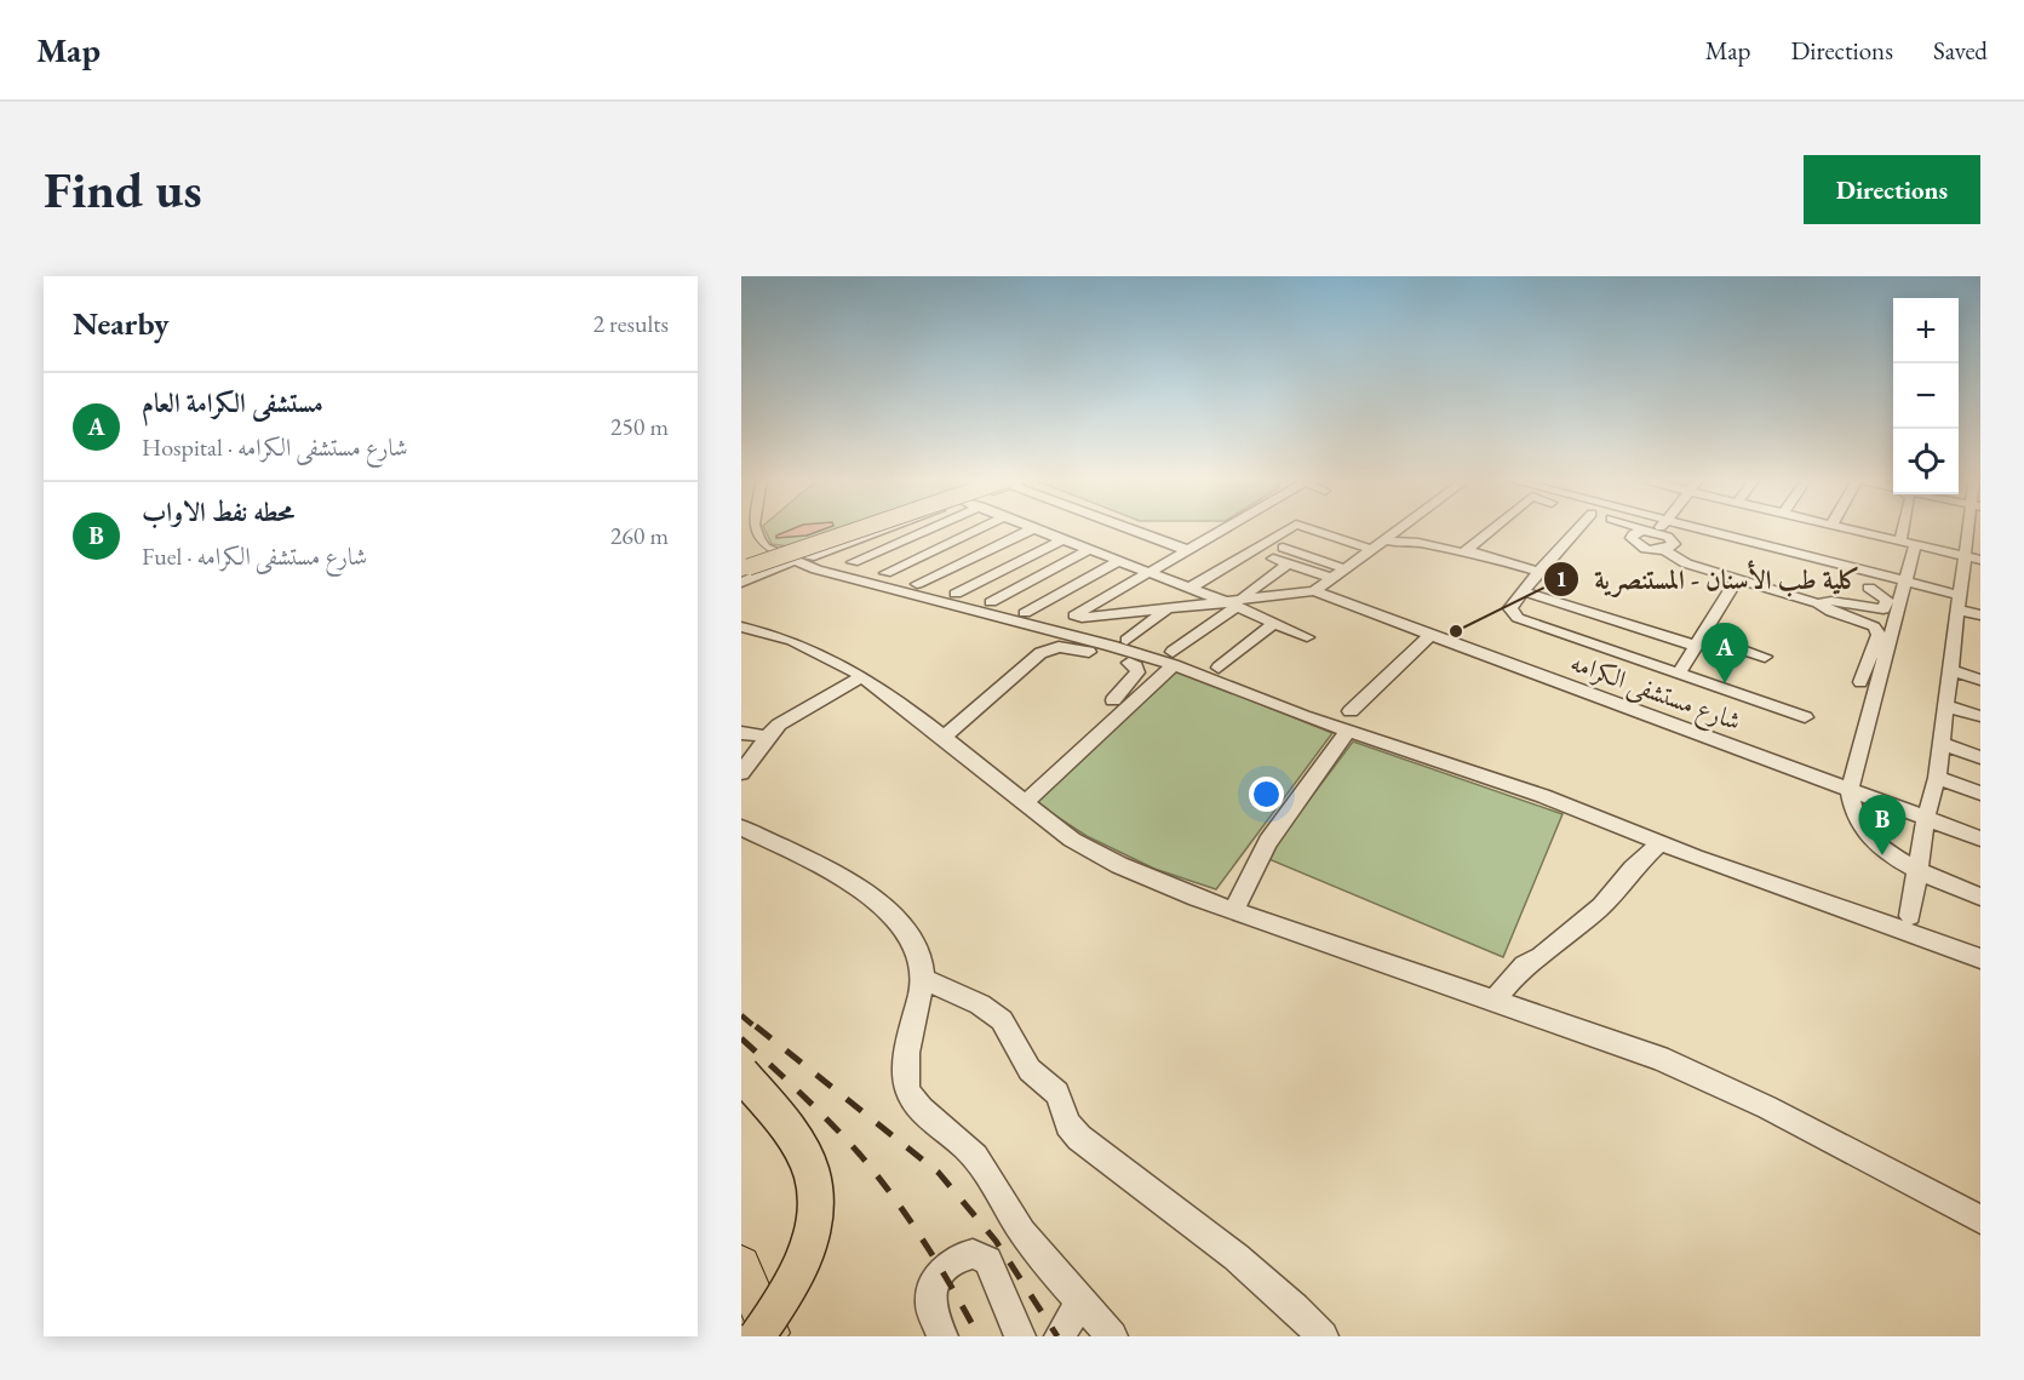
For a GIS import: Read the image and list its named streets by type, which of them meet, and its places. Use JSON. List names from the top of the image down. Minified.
{"streets":{"street":["شارع مستشفى الكرامه"]},"places":["كلية طب الأسنان - المستنصرية"],"page":{"header":"Map","nav":["Map","Directions","Saved"],"buttons":"Directions","title":"Find us","heading":["Nearby","2 results"],"map_buttons":["+","−"],"list":[{"mark":"A","name":"مستشفى الكرامة العام","note":"Hospital · شارع مستشفى الكرامه","value":"250 m"},{"mark":"B","name":"محطه نفط الاواب","note":"Fuel · شارع مستشفى الكرامه","value":"260 m"}],"pins":["A","B"]}}
